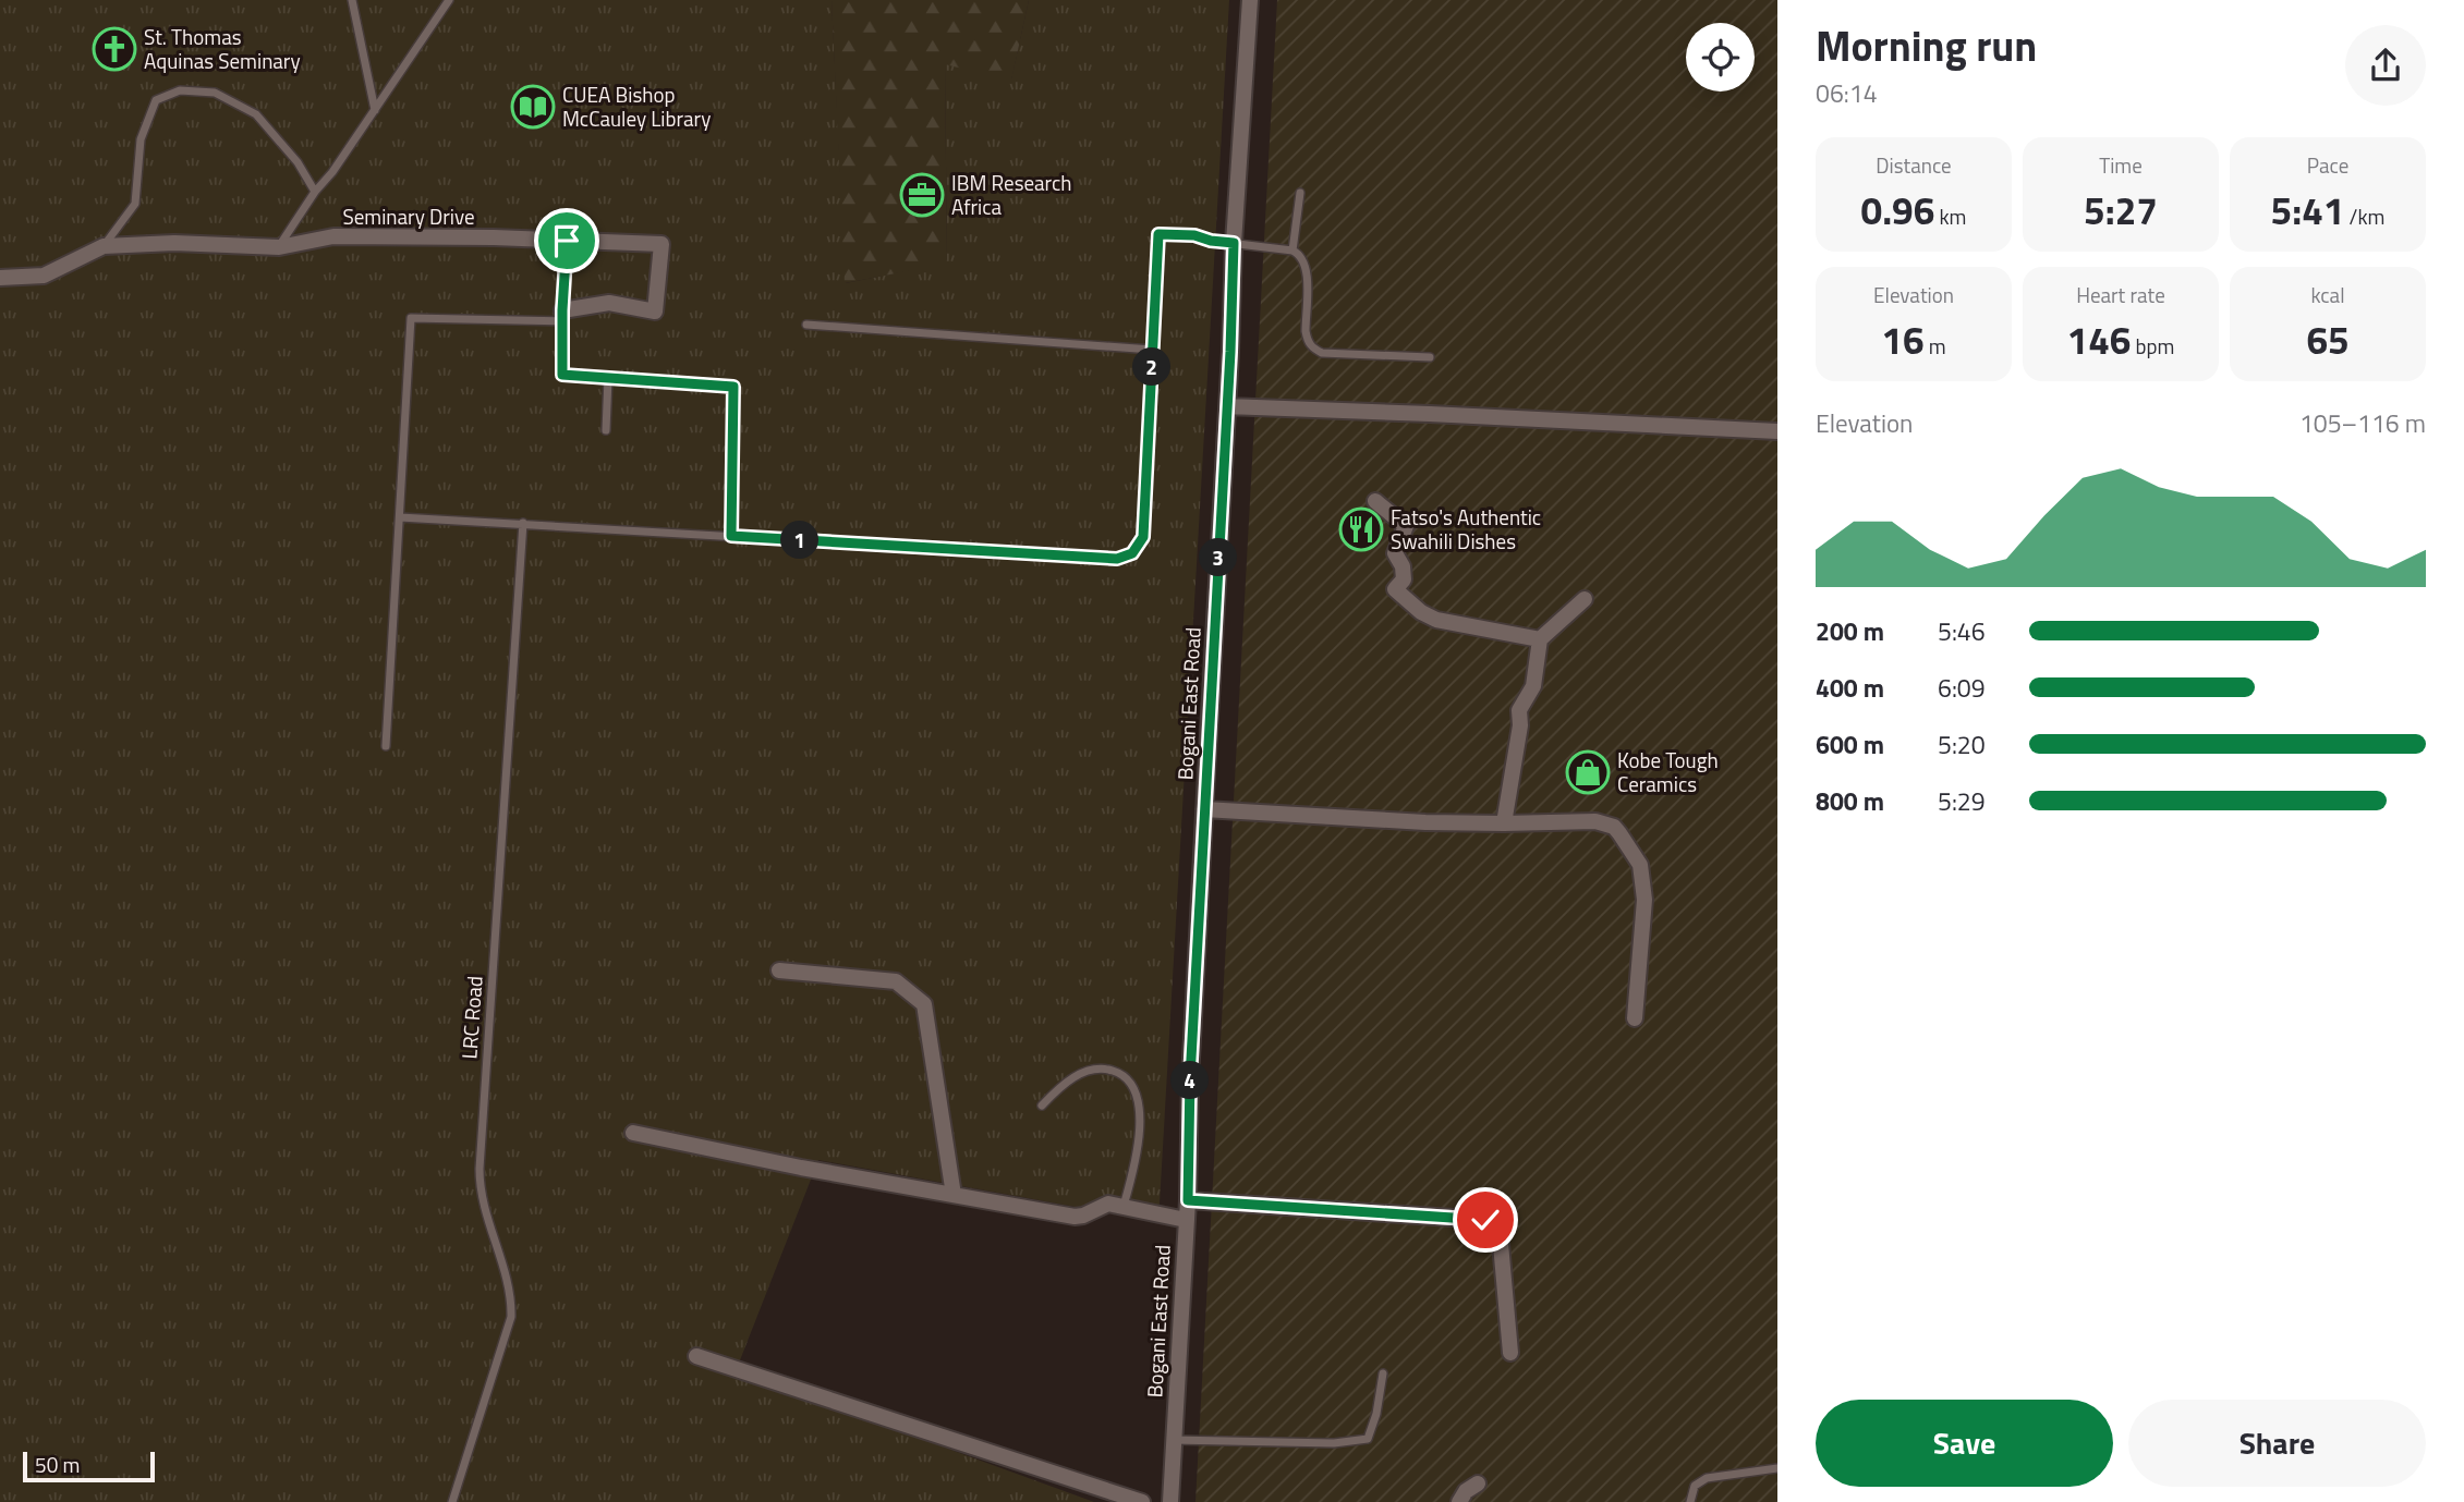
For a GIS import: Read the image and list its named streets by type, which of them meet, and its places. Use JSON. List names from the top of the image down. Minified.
{"streets":{"street":["Seminary Drive","Bogani East Road"],"lane":["LRC Road"]},"places":{"church":["St. Thomas Aquinas Seminary"],"library":["CUEA Bishop McCauley Library"],"office":["IBM Research Africa"],"restaurant":["Fatso's Authentic Swahili Dishes"],"shop":["Kobe Tough Ceramics"]},"scale_bar":"50 m","page":{"heading":["Morning run","06:14"],"stats":[["Distance","0.96 km"],["Time","5:27"],["Pace","5:41 /km"],["Elevation","16 m"],["Heart rate","146 bpm"],["kcal","65"]],"pins":["2","1","3","4"],"chart":["Elevation","105–116 m"],"list":[{"name":"200 m","note":"5:46"},{"name":"400 m","note":"6:09"},{"name":"600 m","note":"5:20"},{"name":"800 m","note":"5:29"}],"buttons":["Save","Share"],"scale":"50 m"}}
